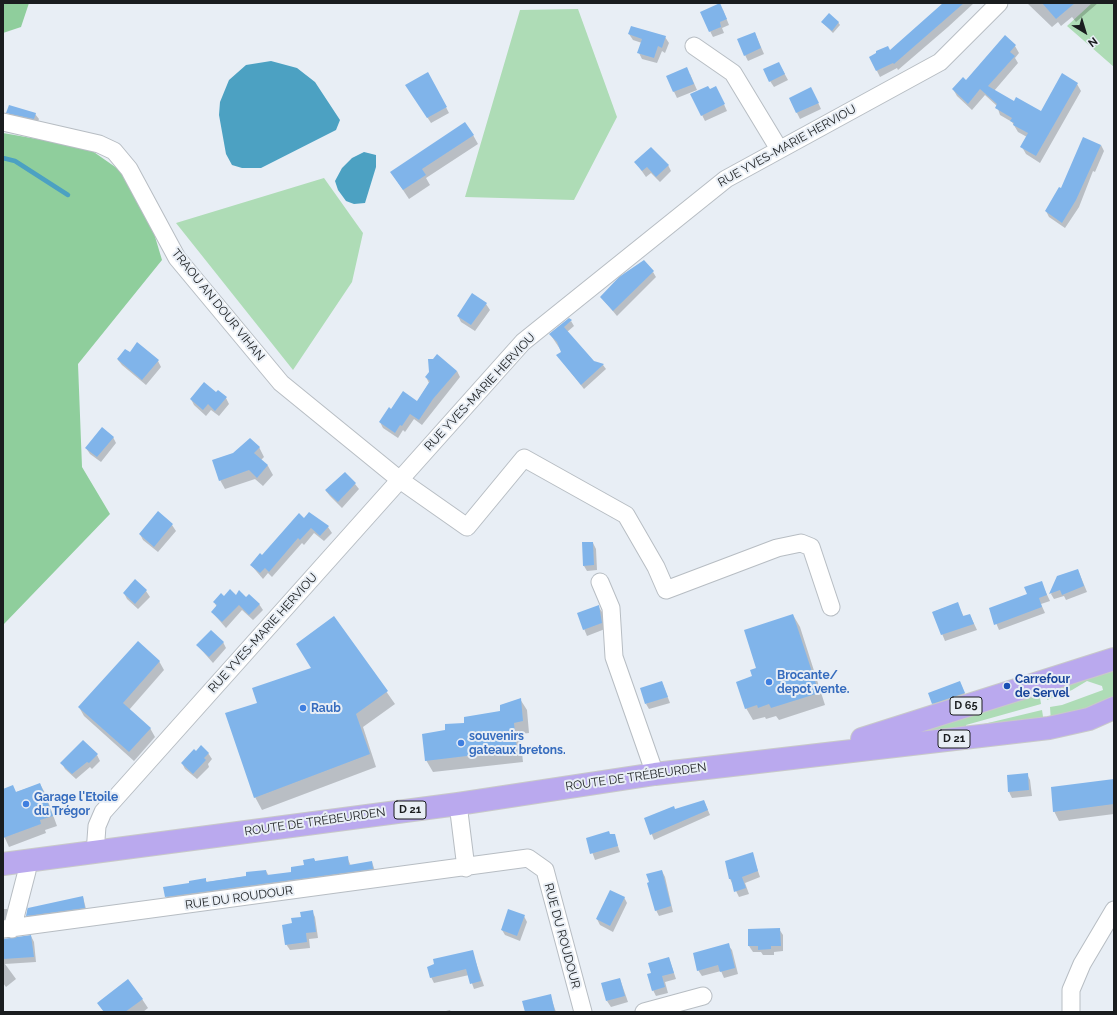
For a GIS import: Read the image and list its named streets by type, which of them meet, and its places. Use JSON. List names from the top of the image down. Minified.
{"streets":{"main road":["D 65","D 21","ROUTE DE TRÉBEURDEN"],"street":["RUE YVES-MARIE HERVIOU","TRAOU AN DOUR VIHAN","RUE DU ROUDOUR"]},"crossings":[["RUE YVES-MARIE HERVIOU","TRAOU AN DOUR VIHAN"],["RUE YVES-MARIE HERVIOU","ROUTE DE TRÉBEURDEN"],["ROUTE DE TRÉBEURDEN","RUE DU ROUDOUR"]],"places":["Brocante/ depot vente.","Carrefour de Servel","Raub","souvenirs gateaux bretons.","Garage l'Etoile du Trégor"],"north":"bottom right"}
